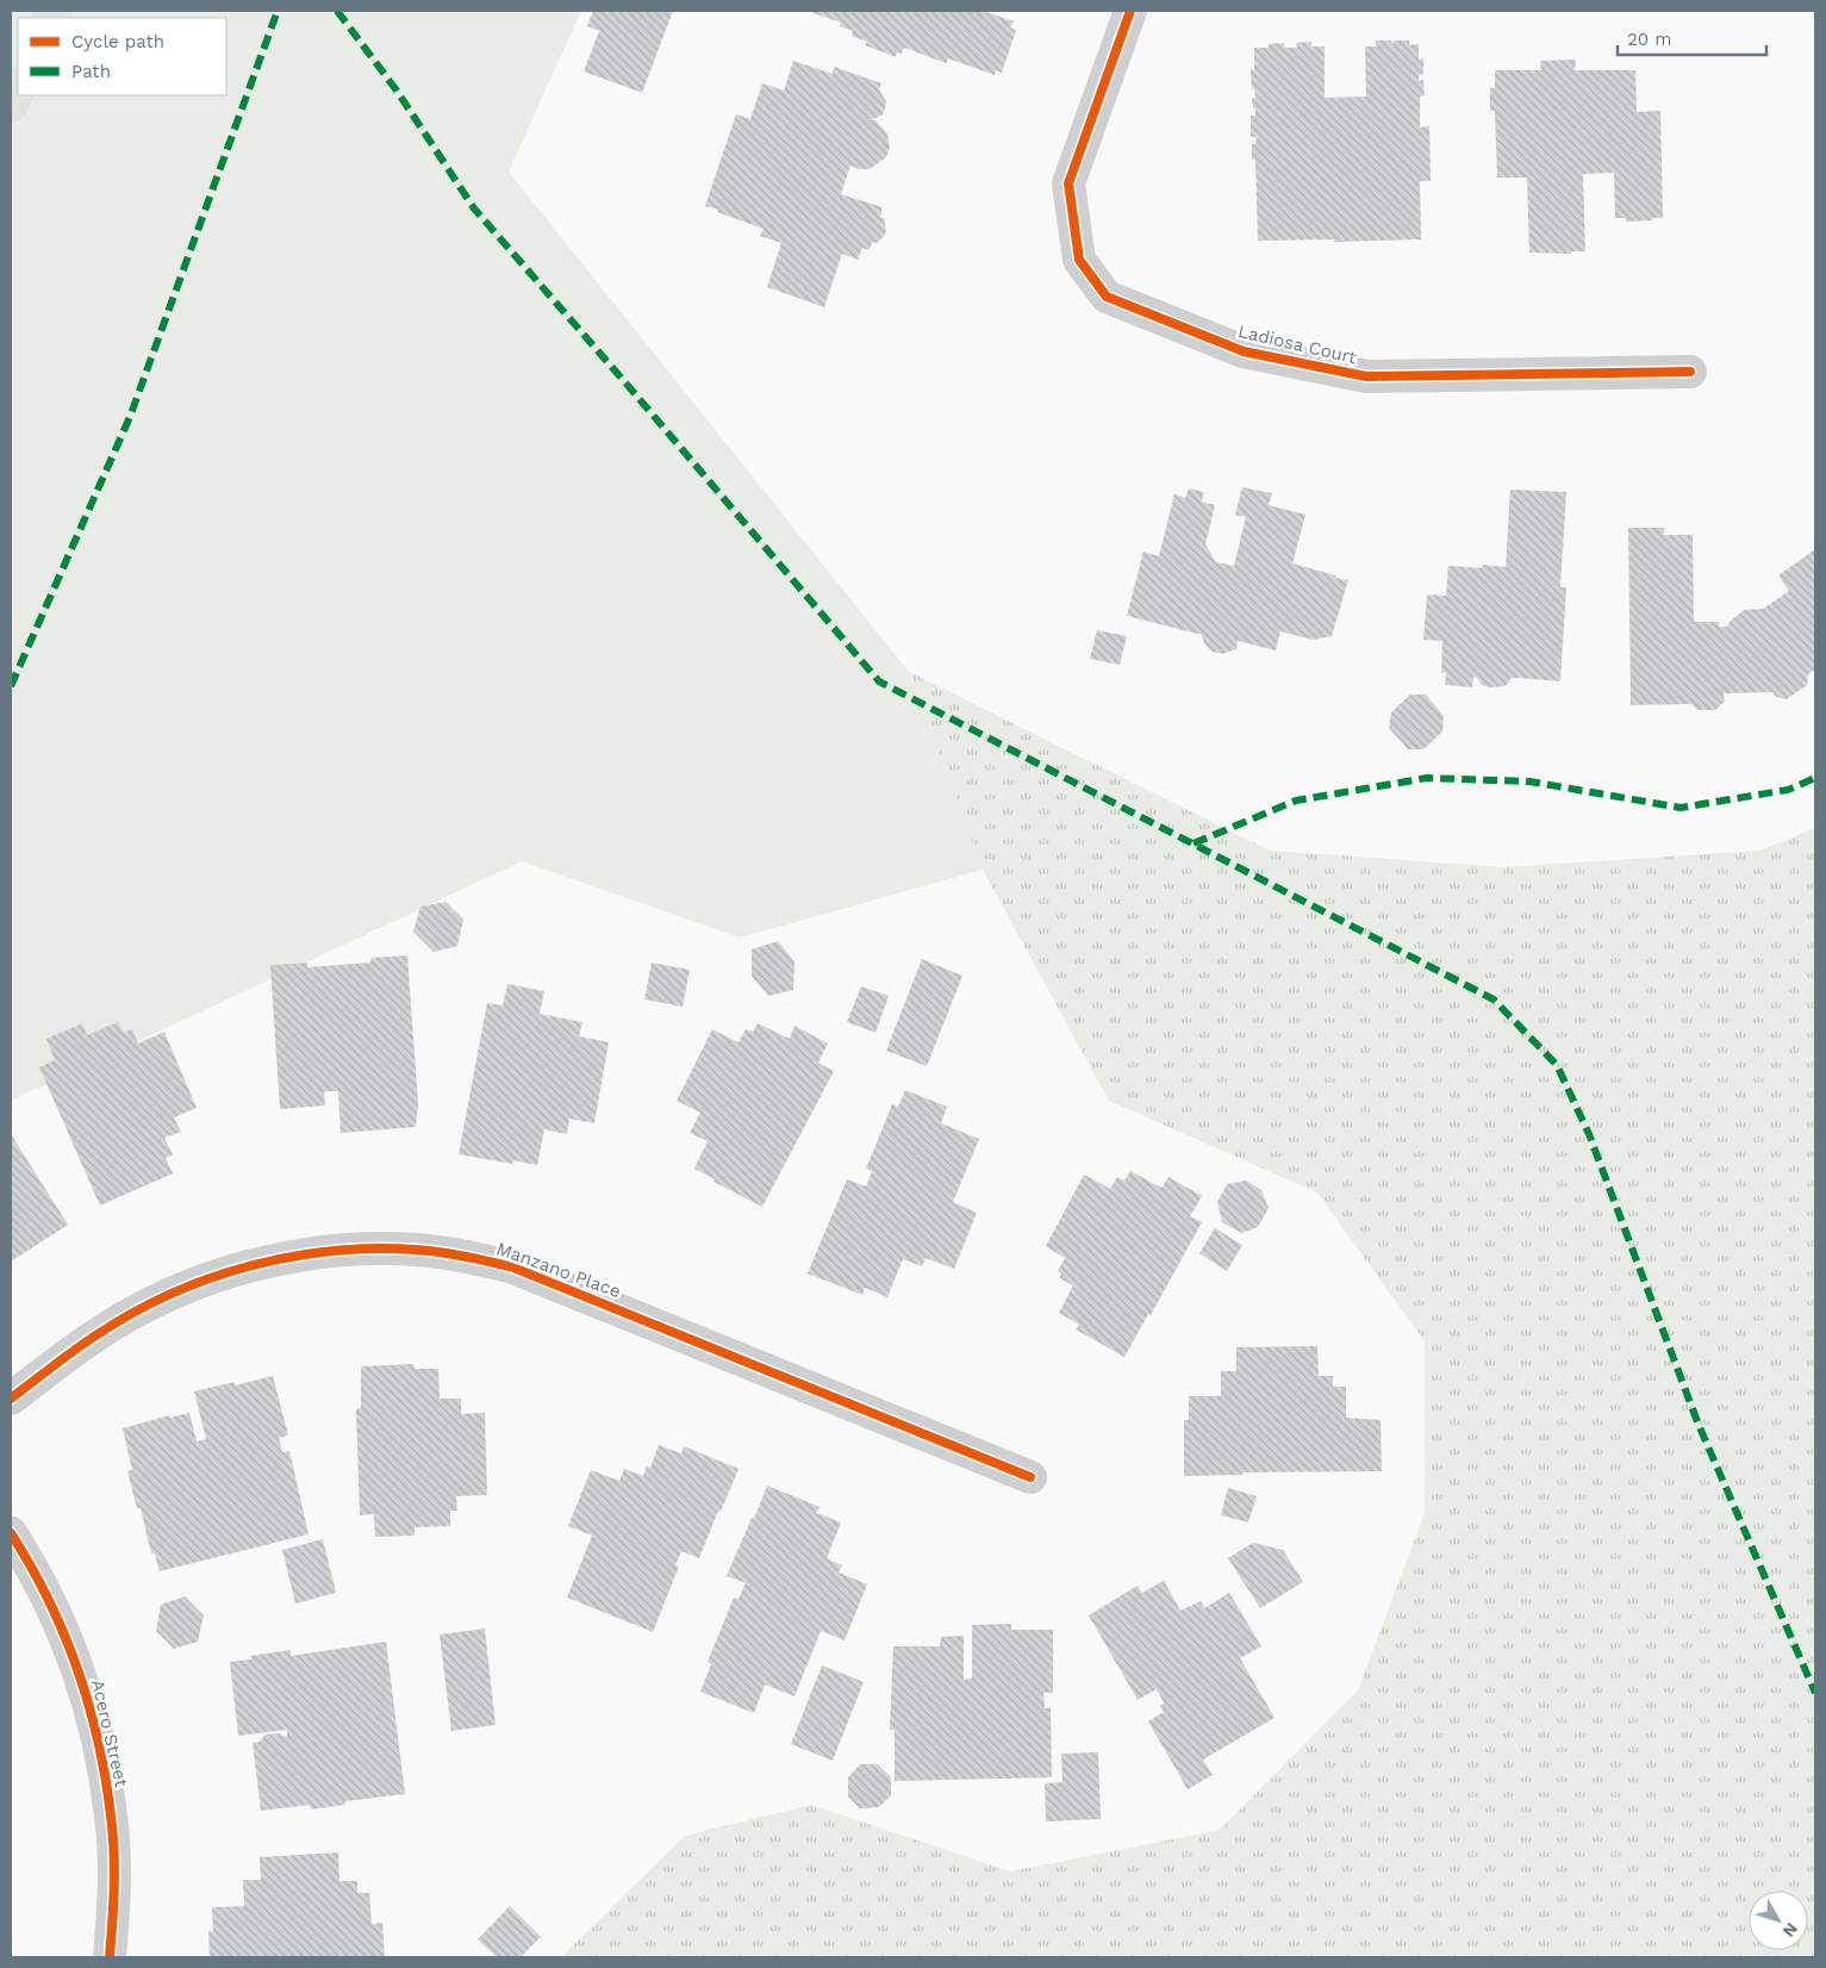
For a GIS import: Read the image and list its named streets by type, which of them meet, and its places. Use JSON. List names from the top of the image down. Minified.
{"streets":{"street":["Ladiosa Court","Manzano Place","Acero Street"]},"legend":["Cycle path","Path"],"scale_bar":"20 m","north":"bottom right"}
